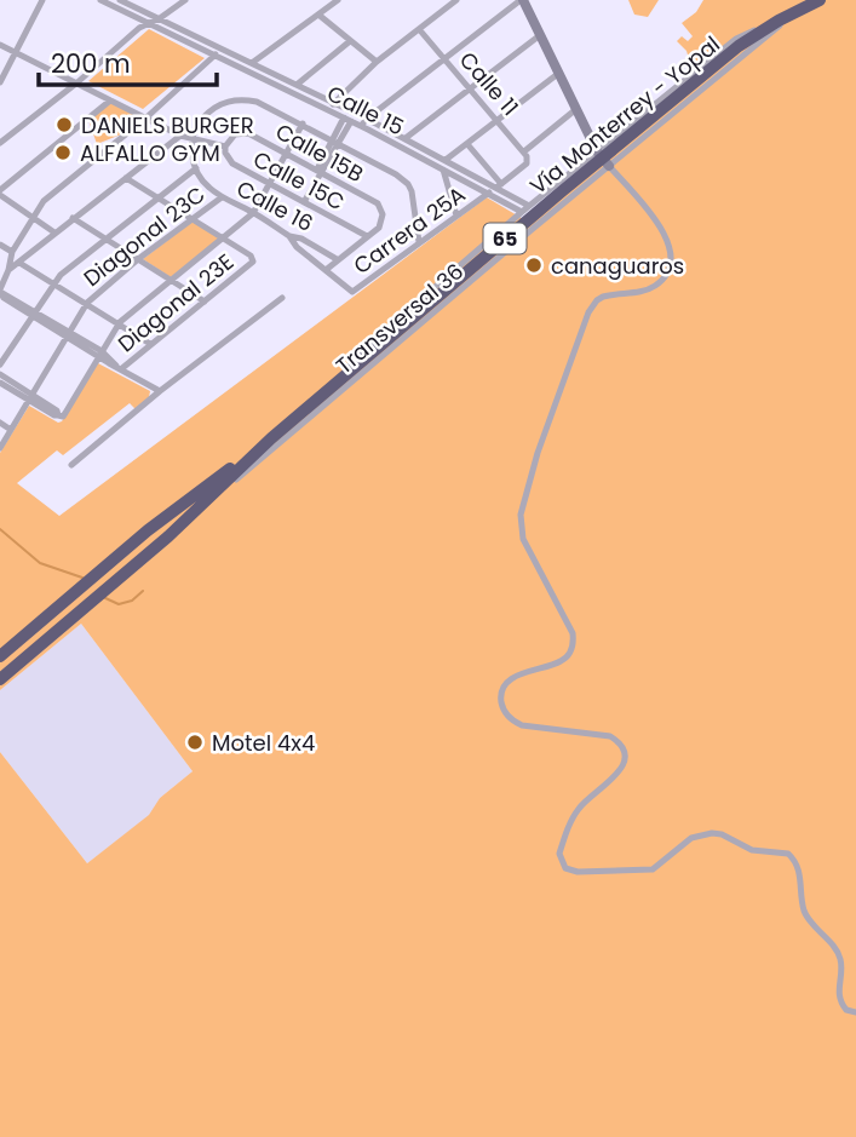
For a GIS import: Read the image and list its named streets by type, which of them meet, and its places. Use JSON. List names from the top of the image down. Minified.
{"streets":{"highway":["Vía Monterrey - Yopal","65"],"street":["Calle 11","Calle 15","Calle 15B","Calle 15C","Calle 16","Carrera 25A","Diagonal 23C","Diagonal 23E","Transversal 36"]},"crossings":[["Calle 11","Calle 15"],["Calle 15","Carrera 25A"],["Calle 15","Transversal 36"],["Vía Monterrey - Yopal","Transversal 36"],["Calle 15B","Calle 15C"],["Calle 16","Diagonal 23C"]],"places":["DANIELS BURGER","ALFALLO GYM","canaguaros","Motel 4x4"],"scale_bar":"200 m"}
